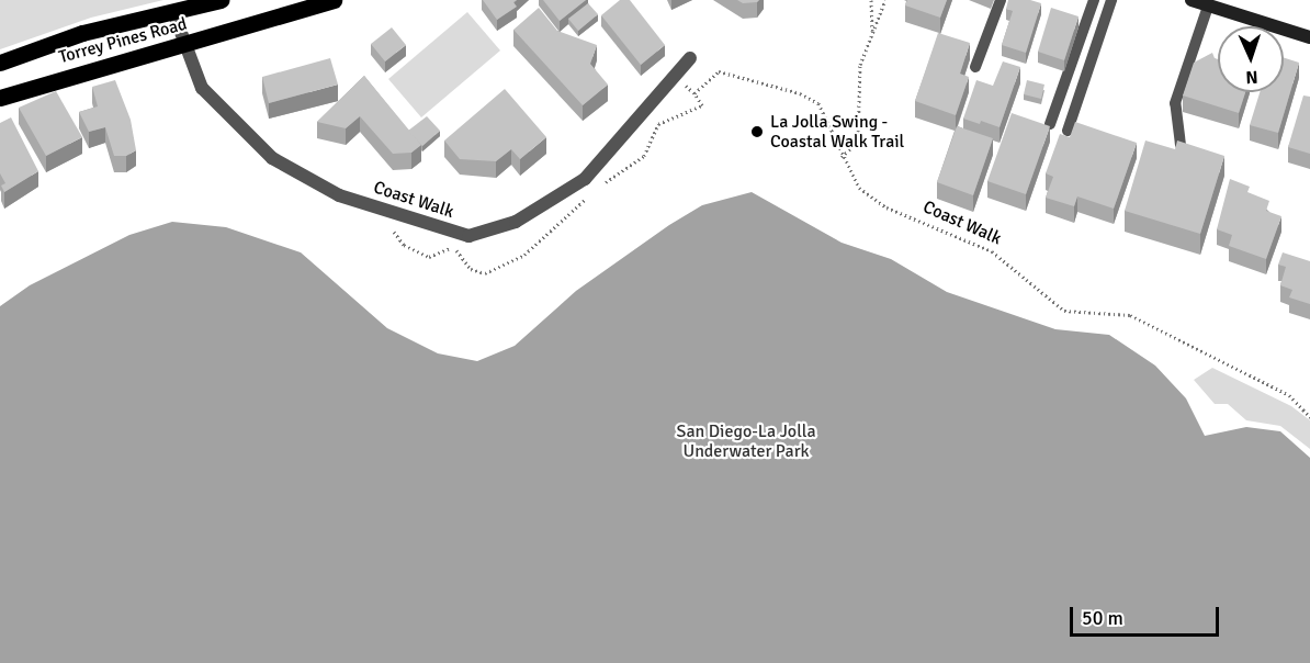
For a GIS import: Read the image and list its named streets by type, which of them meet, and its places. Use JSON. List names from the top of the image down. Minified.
{"streets":{"main road":["Torrey Pines Road"],"street":["Coast Walk"]},"crossings":[["Torrey Pines Road","Coast Walk"]],"parks":["San Diego-La Jolla Underwater Park"],"places":["La Jolla Swing - Coastal Walk Trail"],"scale_bar":"50 m","north":"bottom"}
